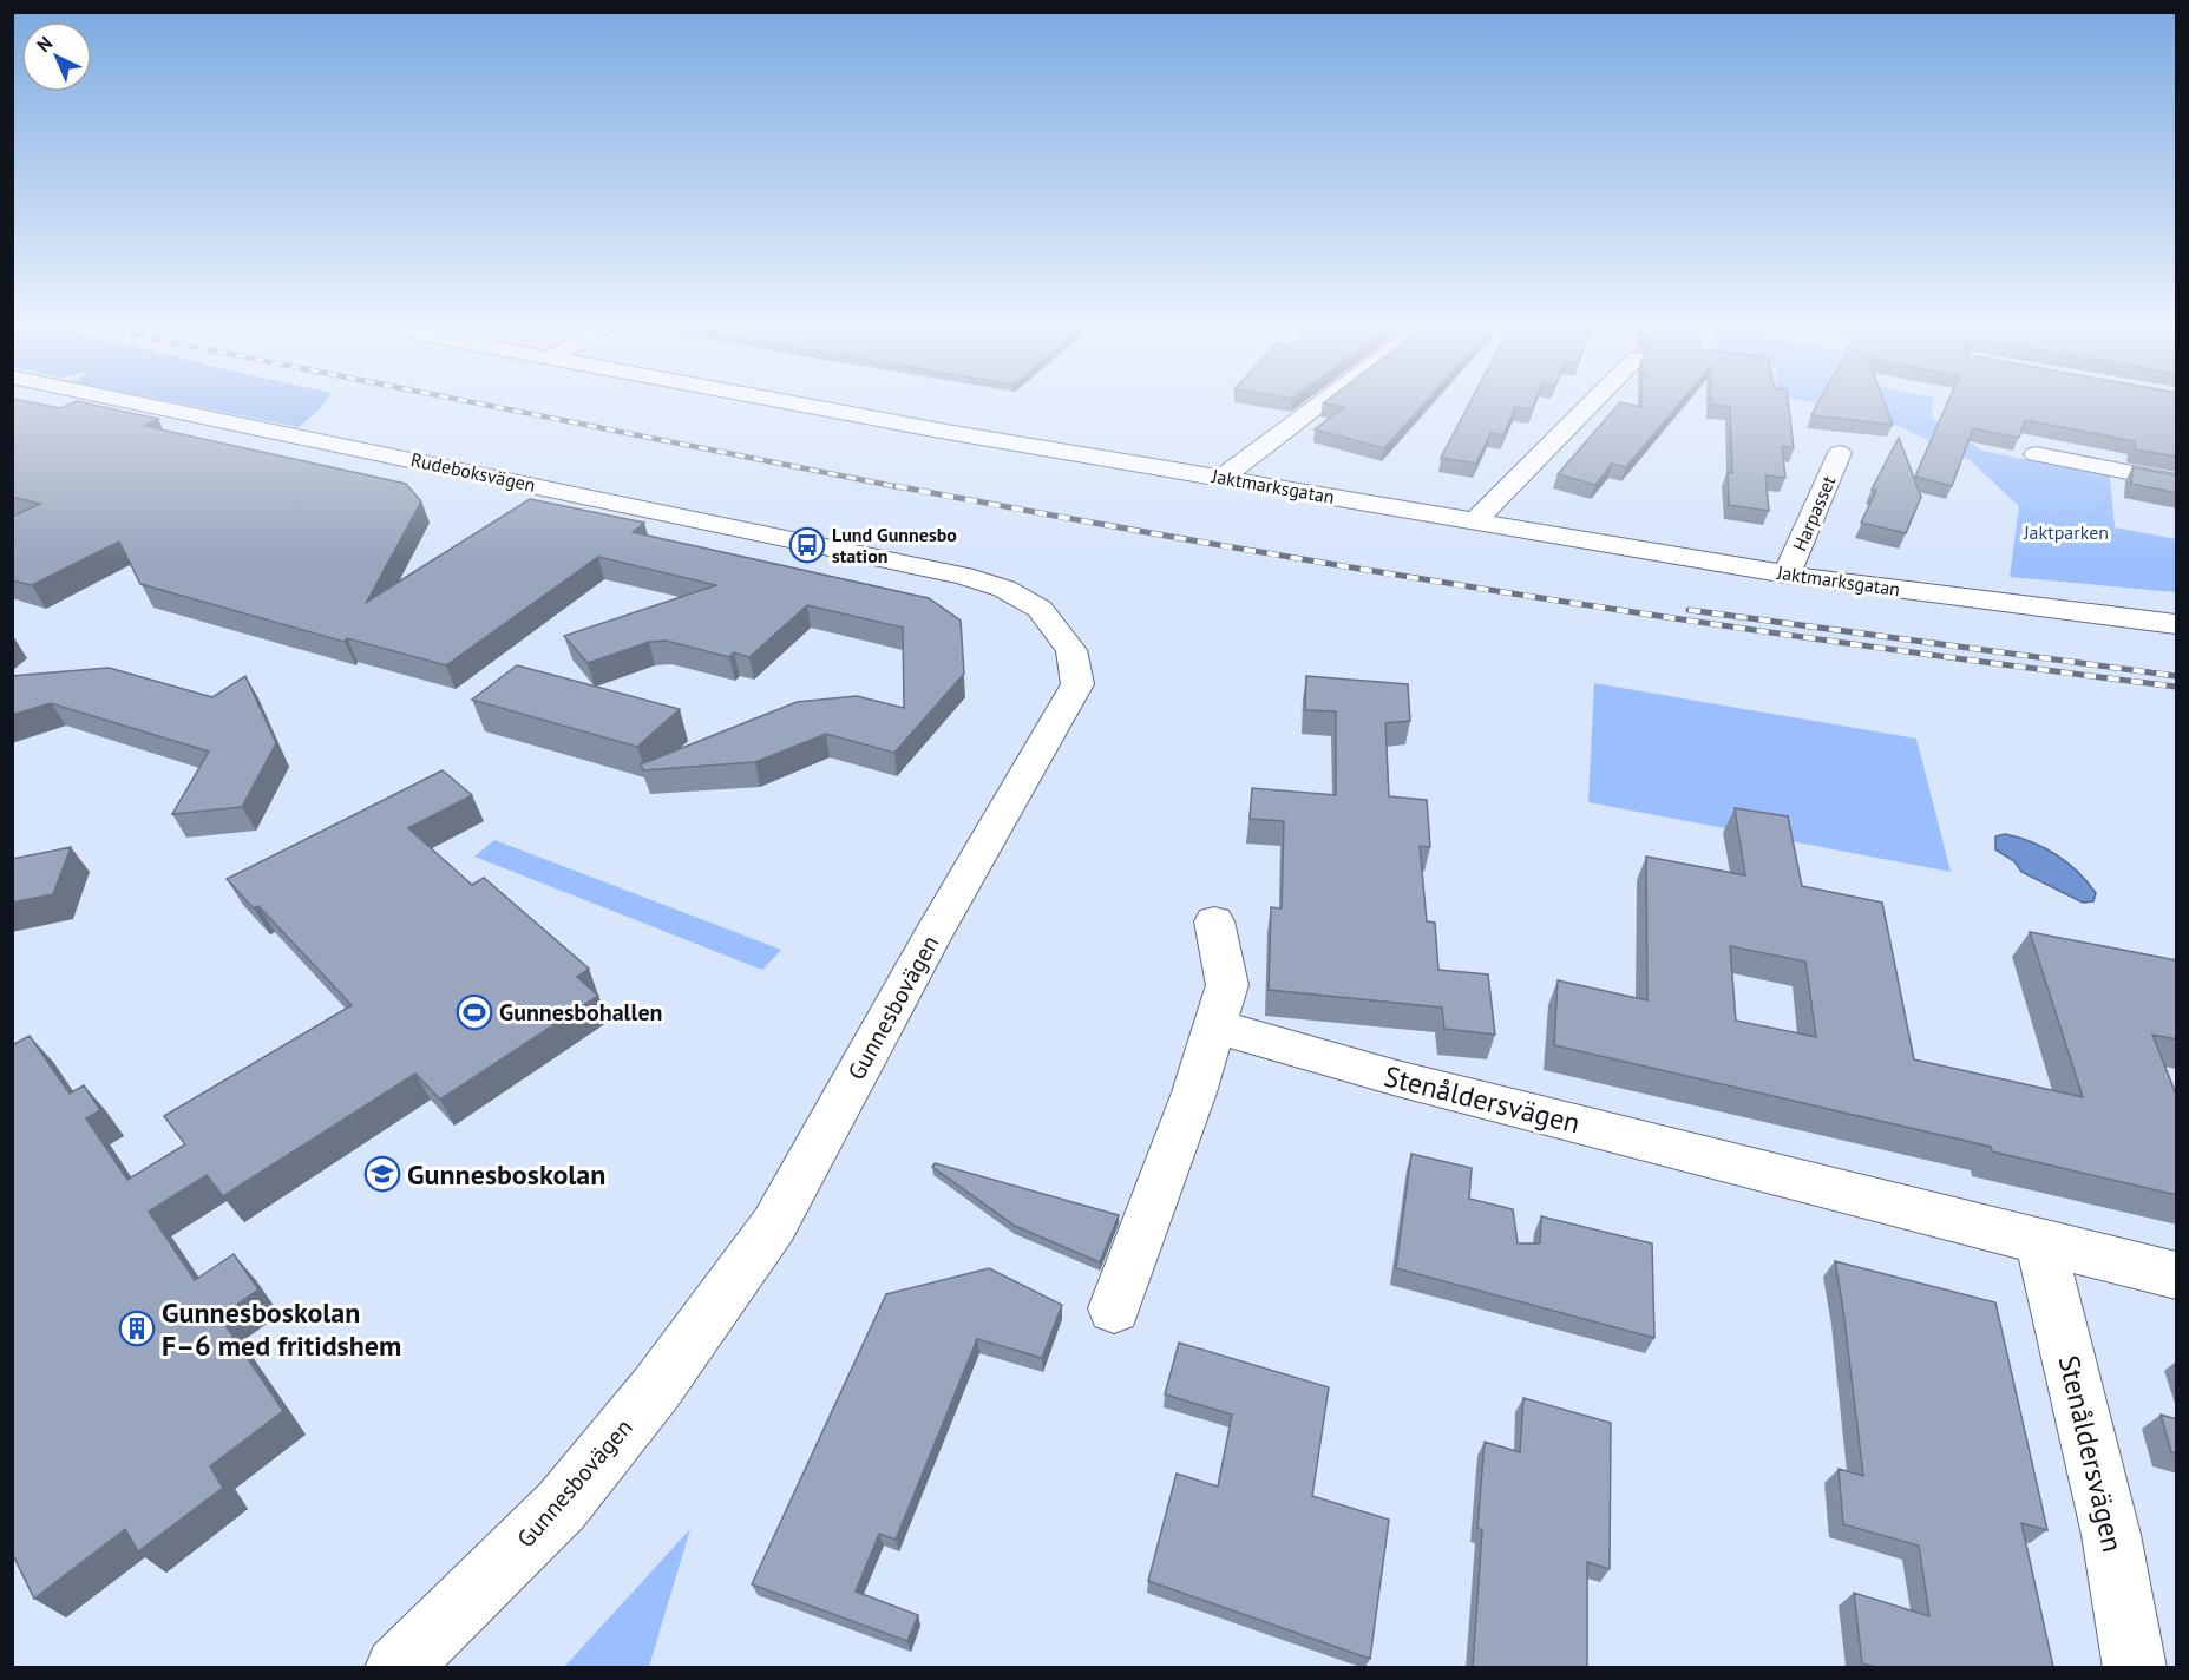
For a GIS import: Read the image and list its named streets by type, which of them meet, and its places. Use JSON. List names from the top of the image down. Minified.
{"streets":{"street":["Rudeboksvägen","Jaktmarksgatan","Harpasset","Gunnesbovägen","Stenåldersvägen"]},"crossings":[["Rudeboksvägen","Gunnesbovägen"],["Jaktmarksgatan","Harpasset"]],"parks":["Jaktparken"],"places":{"bus stop":["Lund Gunnesbo station"],"sports":["Gunnesbohallen"],"school or university":["Gunnesboskolan"],"building":["Gunnesboskolan F–6 med fritidshem"]},"north":"top left"}
